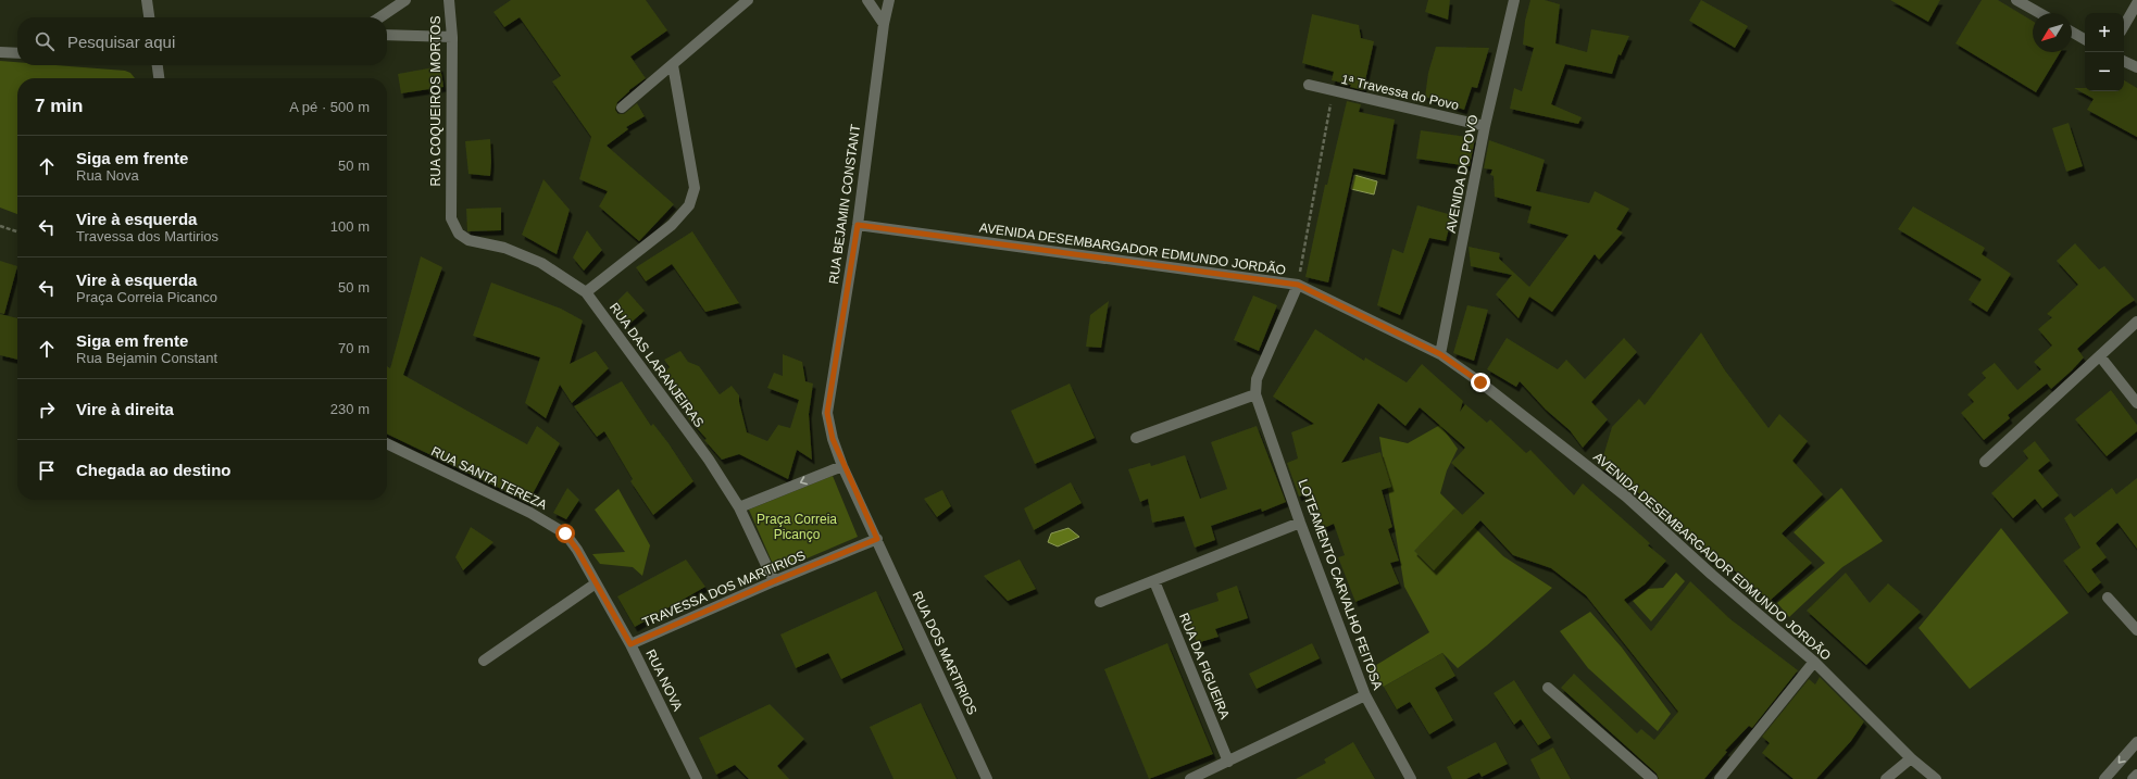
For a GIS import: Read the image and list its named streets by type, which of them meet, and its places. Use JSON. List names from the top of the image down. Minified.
{"streets":{"street":["1ª Travessa do Povo","RUA COQUEIROS MORTOS","AVENIDA DO POVO","RUA BEJAMIN CONSTANT","AVENIDA DESEMBARGADOR EDMUNDO JORDÃO","RUA DAS LARANJEIRAS","RUA SANTA TEREZA","LOTEAMENTO CARVALHO FEITOSA","TRAVESSA DOS MARTIRIOS","RUA DOS MARTIRIOS","RUA DA FIGUEIRA","RUA NOVA"]},"crossings":[["1ª Travessa do Povo","AVENIDA DO POVO"],["RUA COQUEIROS MORTOS","RUA DAS LARANJEIRAS"],["AVENIDA DO POVO","AVENIDA DESEMBARGADOR EDMUNDO JORDÃO"],["RUA BEJAMIN CONSTANT","AVENIDA DESEMBARGADOR EDMUNDO JORDÃO"],["RUA BEJAMIN CONSTANT","RUA DOS MARTIRIOS"],["AVENIDA DESEMBARGADOR EDMUNDO JORDÃO","LOTEAMENTO CARVALHO FEITOSA"],["RUA DAS LARANJEIRAS","TRAVESSA DOS MARTIRIOS"],["RUA SANTA TEREZA","RUA NOVA"],["TRAVESSA DOS MARTIRIOS","RUA DOS MARTIRIOS"],["TRAVESSA DOS MARTIRIOS","RUA NOVA"]],"parks":["Praça Correia Picanço"],"north":"bottom left","page":{"map_buttons":["+","−"],"search":"Pesquisar aqui","heading":["7 min","A pé · 500 m"],"list":[["Siga em frente","Rua Nova","50 m"],["Vire à esquerda","Travessa dos Martirios","100 m"],["Vire à esquerda","Praça Correia Picanco","50 m"],["Siga em frente","Rua Bejamin Constant","70 m"],["Vire à direita","230 m"],"Chegada ao destino"]}}
